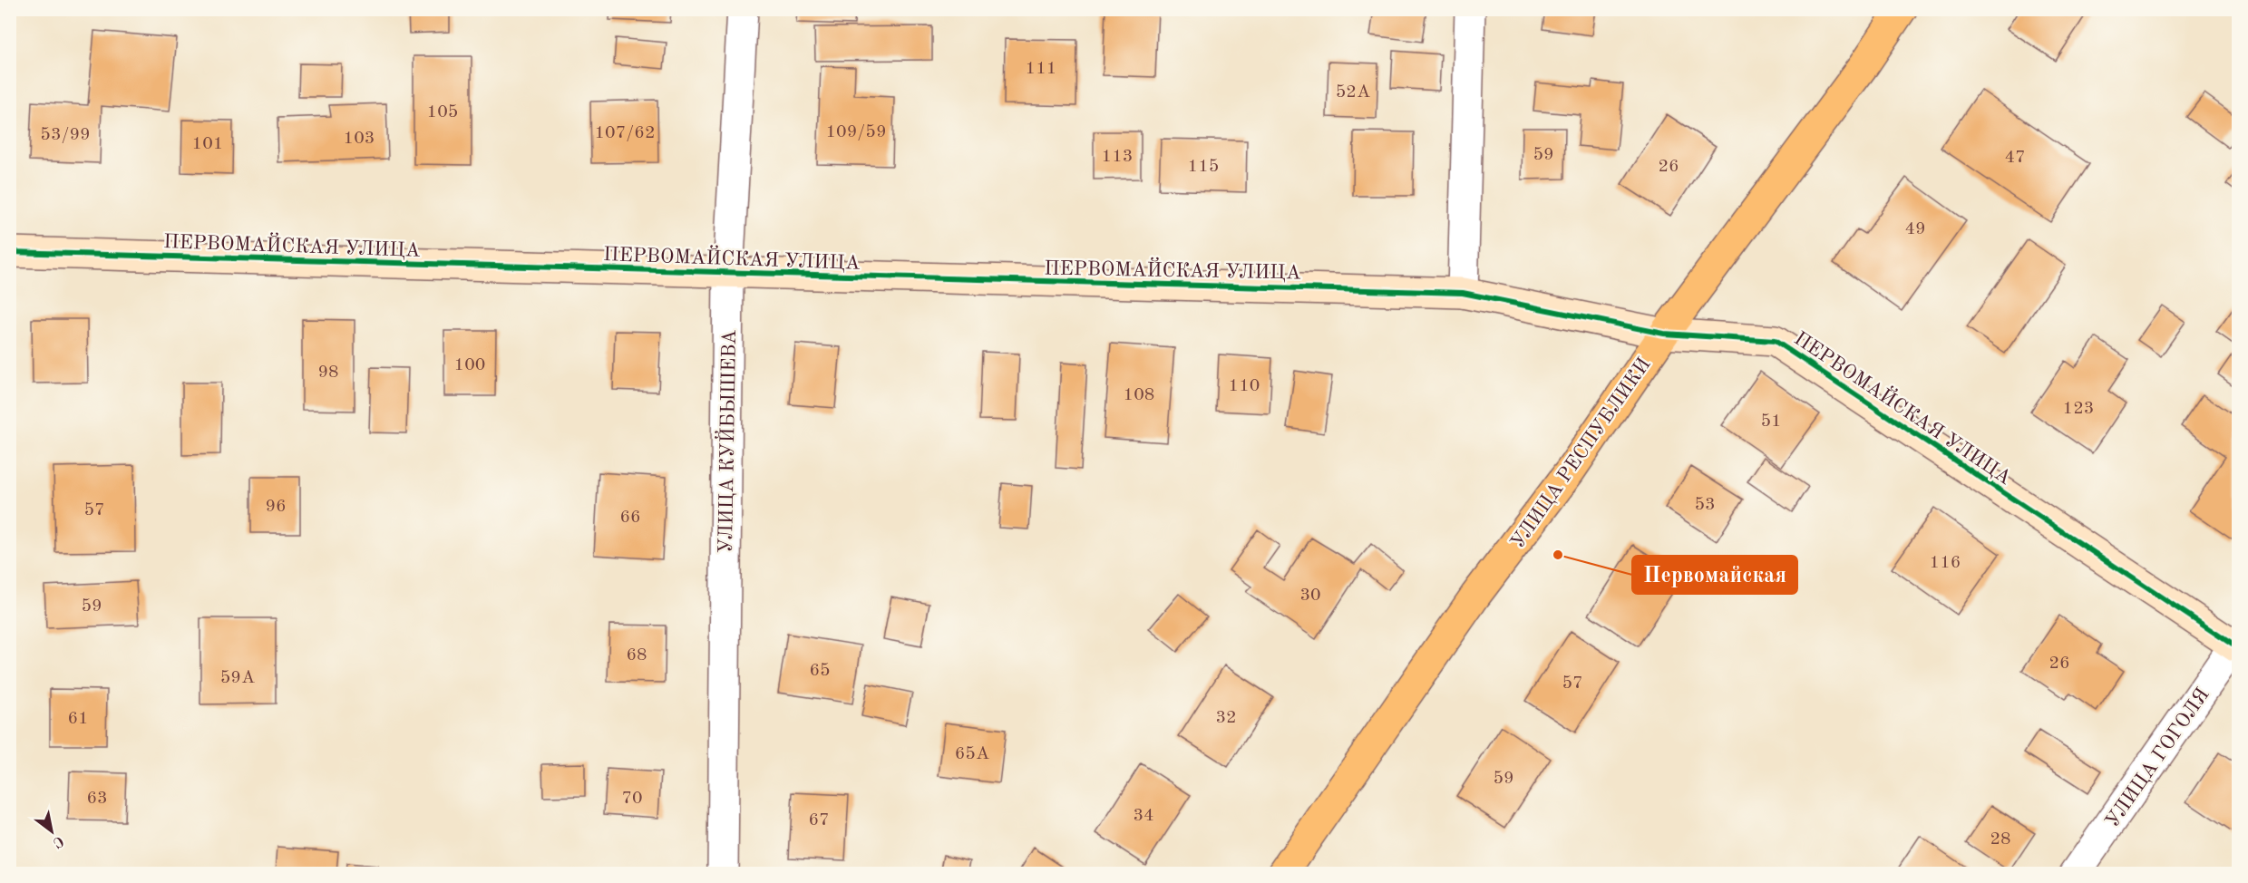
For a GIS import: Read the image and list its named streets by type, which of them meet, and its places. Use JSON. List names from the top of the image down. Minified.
{"streets":{"main road":["УЛИЦА РЕСПУБЛИКИ"],"street":["ПЕРВОМАЙСКАЯ УЛИЦА","УЛИЦА КУЙБЫШЕВА","УЛИЦА ГОГОЛЯ"]},"crossings":[["ПЕРВОМАЙСКАЯ УЛИЦА","УЛИЦА КУЙБЫШЕВА"],["ПЕРВОМАЙСКАЯ УЛИЦА","УЛИЦА РЕСПУБЛИКИ"],["ПЕРВОМАЙСКАЯ УЛИЦА","УЛИЦА ГОГОЛЯ"]],"places":["Первомайская"],"house_numbers":["111","52А","105","109/59","107/62","53/99","103","101","59","113","47","115","26","49","100","98","110","108","123","51","53","96","57","66","116","30","59","68","26","65","59А","57","32","61","65А","59","63","70","34","67","28"],"north":"bottom right"}
